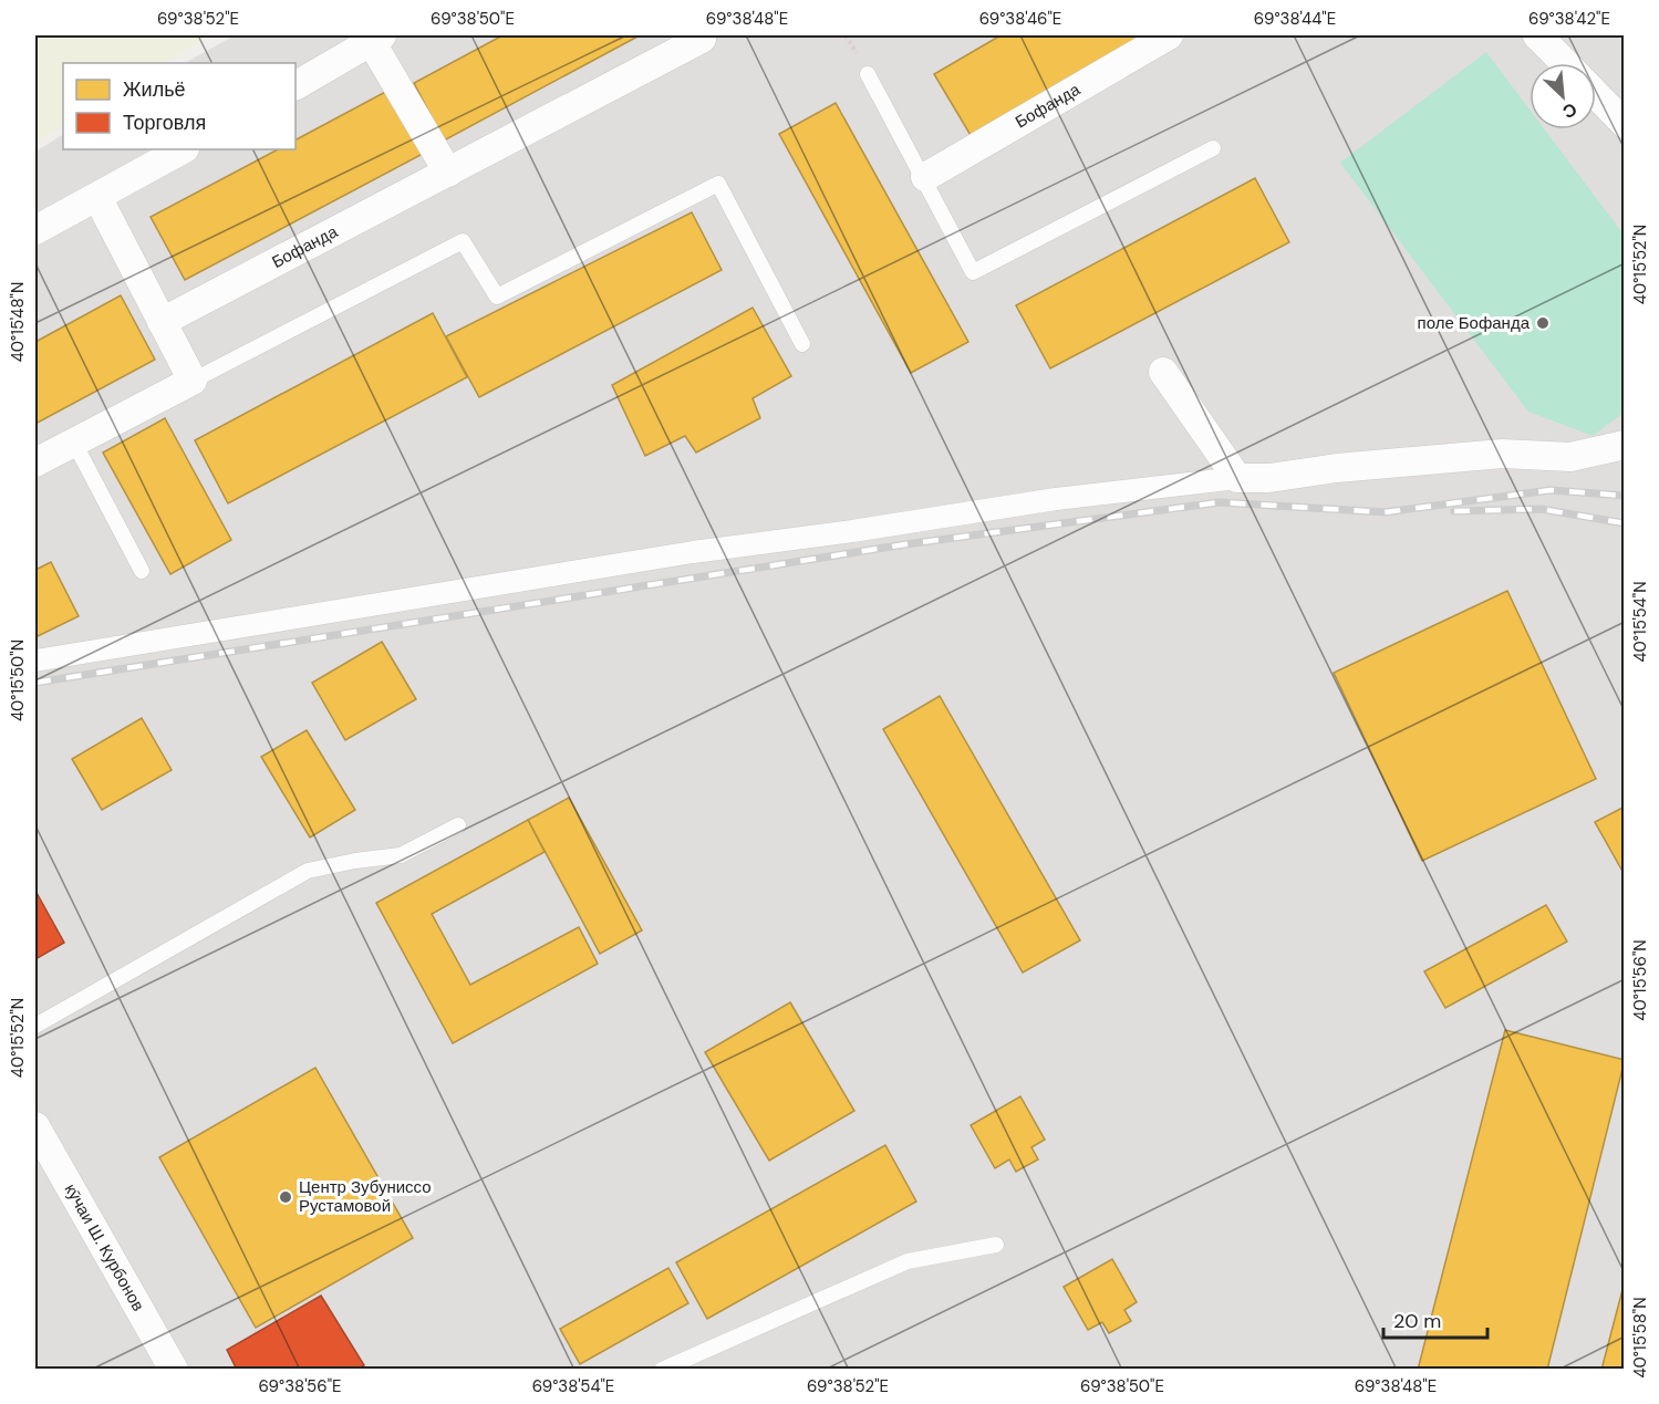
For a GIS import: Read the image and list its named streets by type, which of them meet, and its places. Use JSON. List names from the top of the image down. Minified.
{"streets":{"street":["Бофанда","кӯчаи Ш. Курбонов"]},"places":["поле Бофанда","Центр Зубуниссо Рустамовой"],"legend":["Жильё","Торговля"],"scale_bar":"20 m","north":"bottom right","coordinates":["69°38'52\"E","69°38'50\"E","69°38'48\"E","69°38'46\"E","69°38'44\"E","69°38'42\"E","40°15'52\"N","40°15'48\"N","40°15'54\"N","40°15'50\"N","40°15'56\"N","40°15'58\"N","69°38'56\"E","69°38'54\"E"]}
